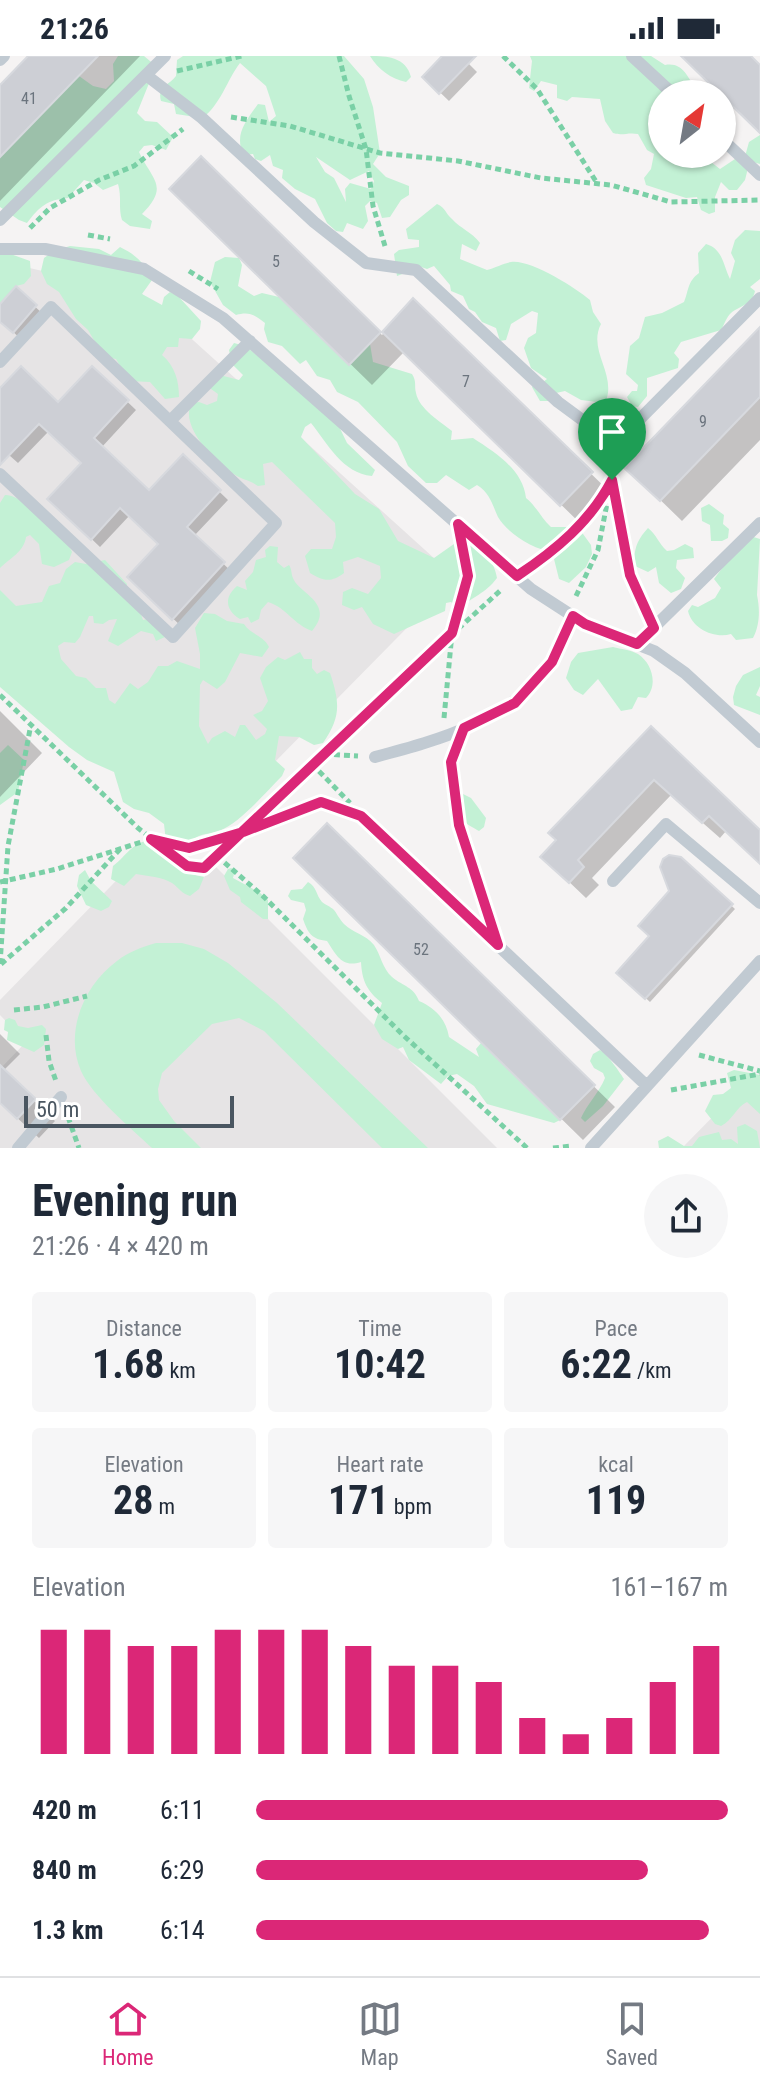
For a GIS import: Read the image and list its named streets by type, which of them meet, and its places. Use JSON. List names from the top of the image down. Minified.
{"house_numbers":["41","5","7","9","52"],"scale_bar":"50 m","north":"top right","page":{"status":"21:26","scale":"50 m","heading":["Evening run","21:26 · 4 × 420 m"],"stats":[["Distance","1.68 km"],["Time","10:42"],["Pace","6:22 /km"],["Elevation","28 m"],["Heart rate","171 bpm"],["kcal","119"]],"chart":["Elevation","161–167 m"],"list":[{"name":"420 m","note":"6:11"},{"name":"840 m","note":"6:29"},{"name":"1.3 km","note":"6:14"}],"tabs":["Home","Map","Saved"]}}
